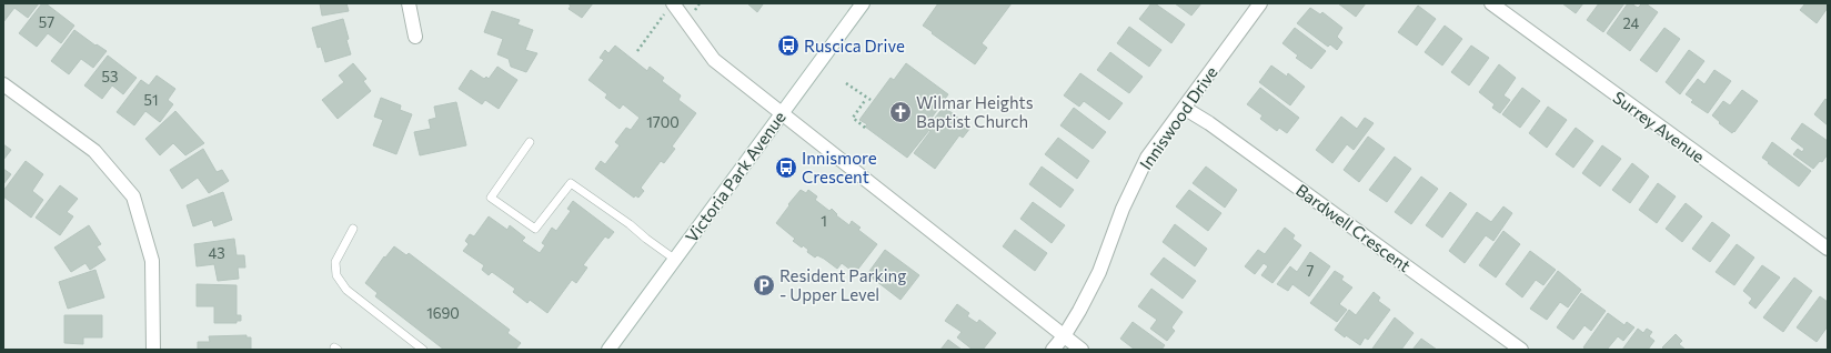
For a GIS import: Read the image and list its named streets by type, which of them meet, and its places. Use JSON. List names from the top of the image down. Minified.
{"streets":{"street":["Inniswood Drive","Surrey Avenue","Victoria Park Avenue","Bardwell Crescent"]},"crossings":[["Inniswood Drive","Bardwell Crescent"]],"places":{"bus stop":["Ruscica Drive","Innismore Crescent"],"church":["Wilmar Heights Baptist Church"],"parking":["Resident Parking - Upper Level"]},"house_numbers":["57","24","53","51","1700","1","43","7","1690"]}
